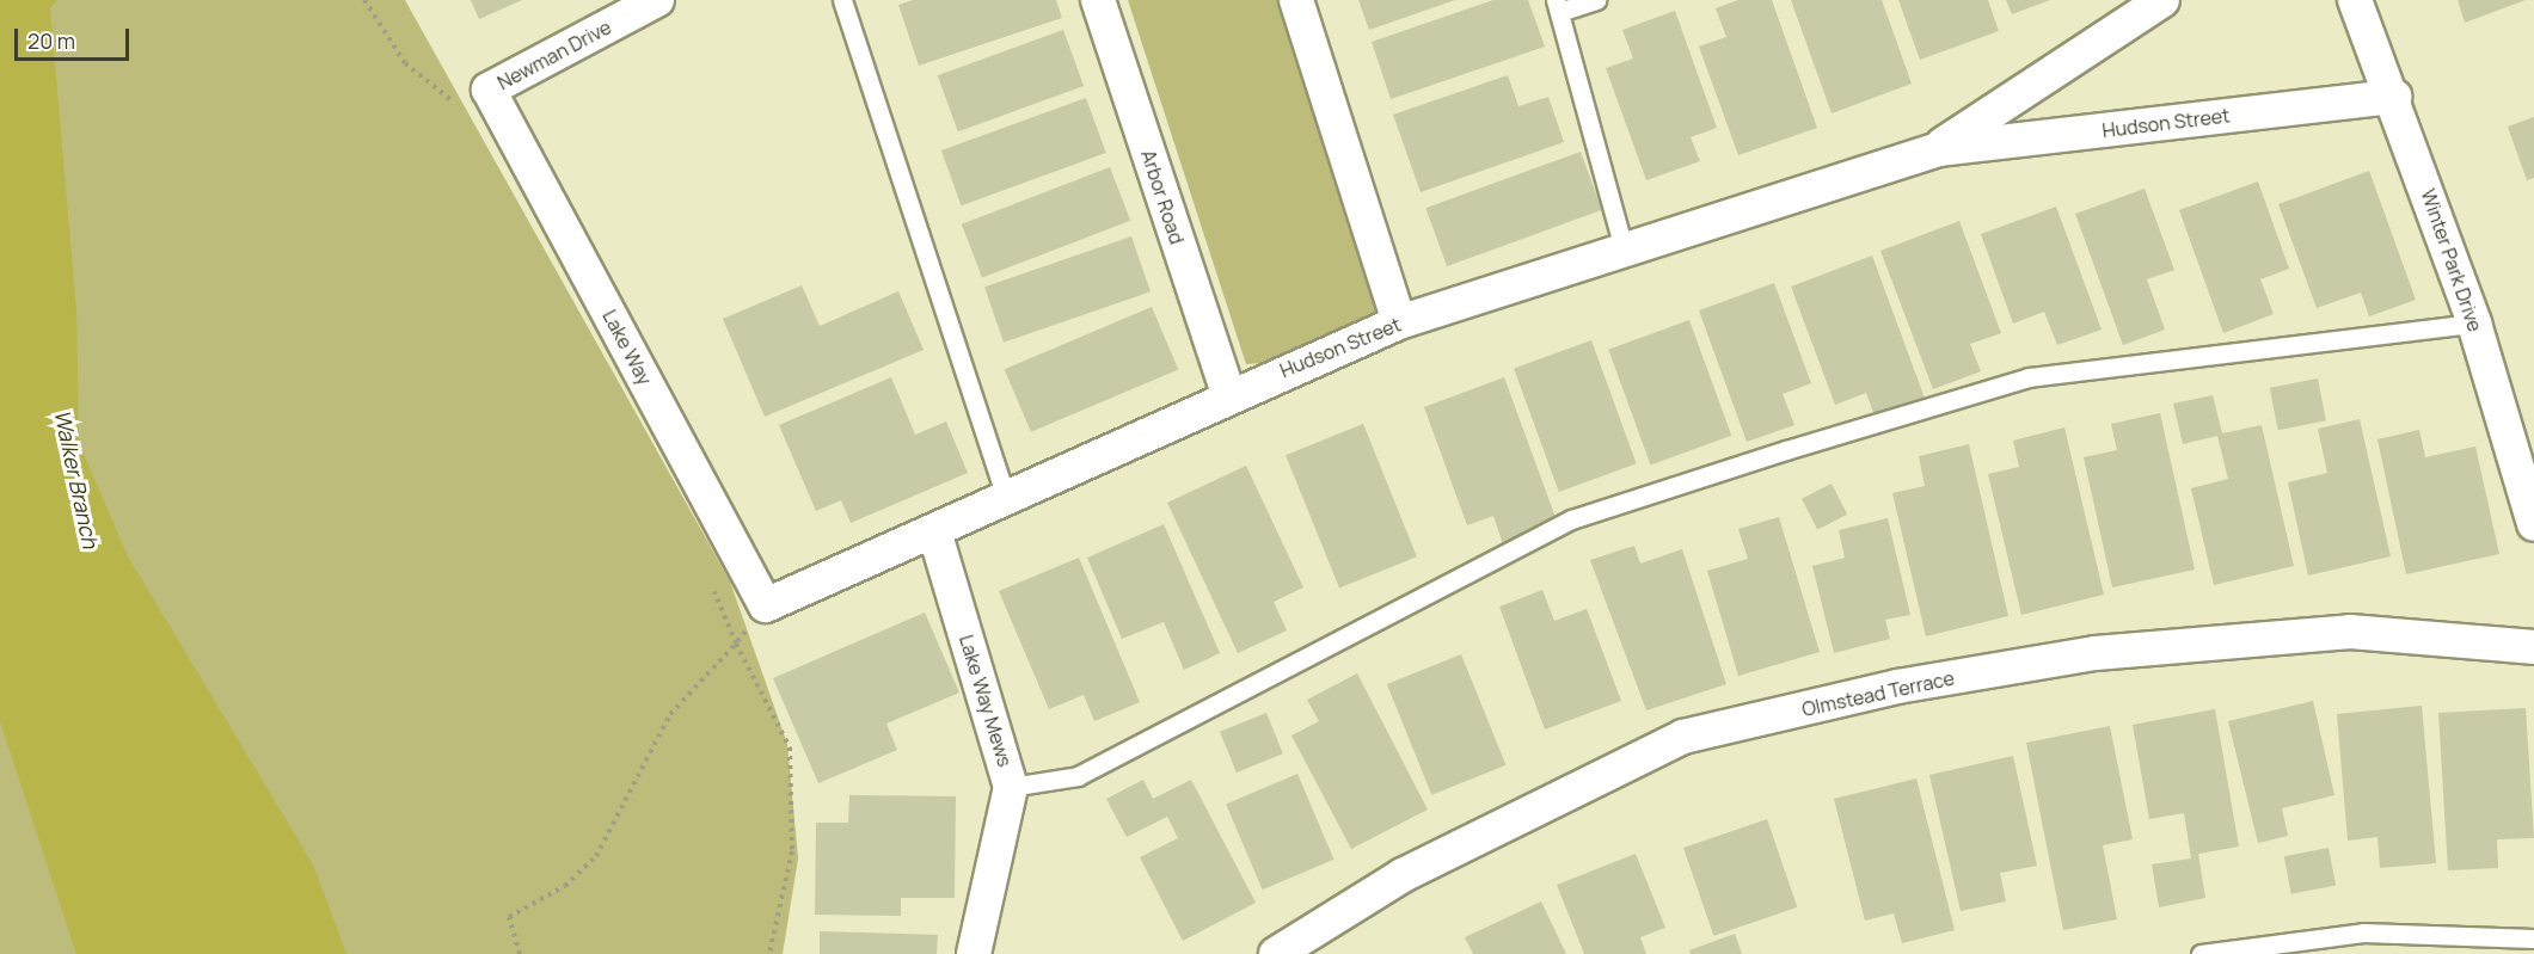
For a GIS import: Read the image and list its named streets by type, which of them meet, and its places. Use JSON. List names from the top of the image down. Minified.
{"streets":{"street":["Newman Drive","Hudson Street","Arbor Road","Winter Park Drive","Lake Way","Olmstead Terrace","Lake Way Mews"]},"crossings":[["Newman Drive","Lake Way"],["Hudson Street","Arbor Road"],["Hudson Street","Winter Park Drive"],["Hudson Street","Lake Way"],["Hudson Street","Lake Way Mews"]],"water":["Walker Branch"],"scale_bar":"20 m"}
